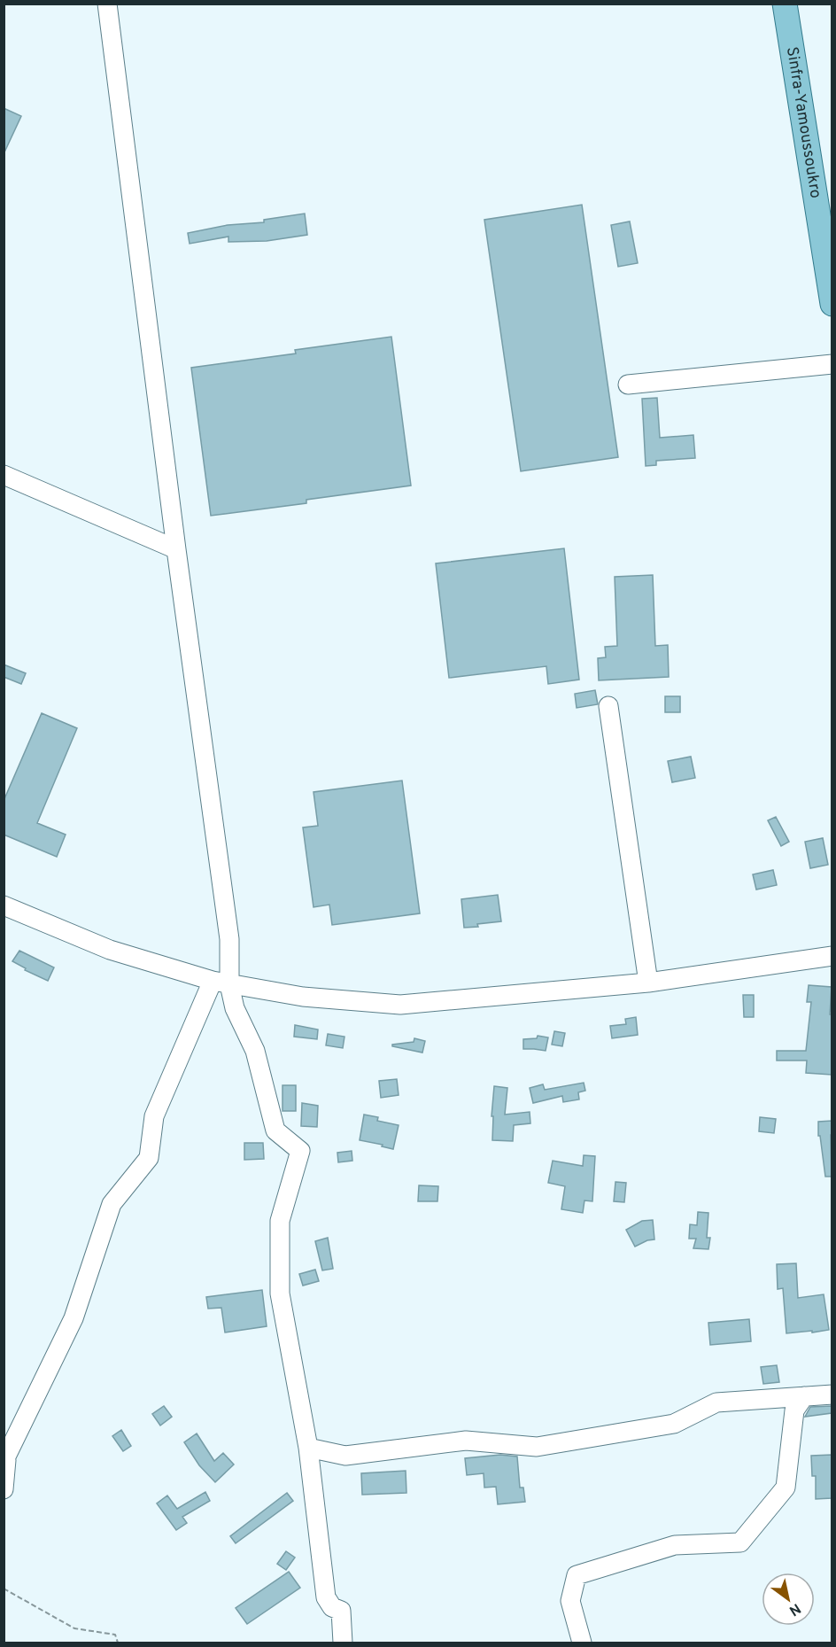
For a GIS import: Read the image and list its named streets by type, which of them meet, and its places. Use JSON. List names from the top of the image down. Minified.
{"streets":{"main road":["Sinfra-Yamoussoukro"]},"north":"bottom right"}
